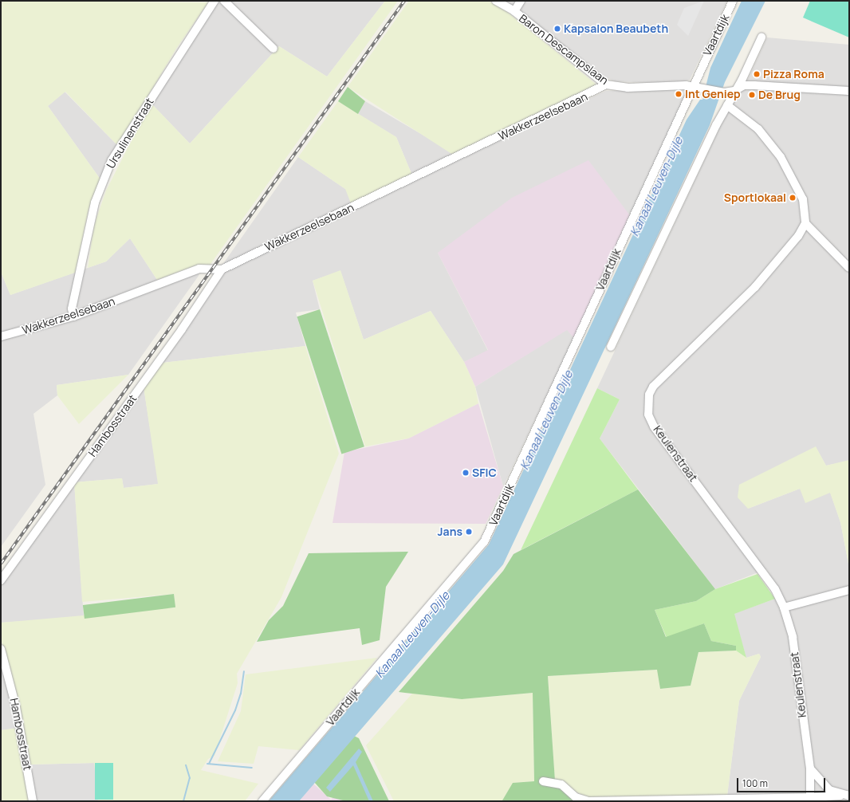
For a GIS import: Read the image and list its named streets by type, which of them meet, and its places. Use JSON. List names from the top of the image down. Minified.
{"streets":{"street":["Vaartdijk","Baron Descampslaan","Wakkerzeelsebaan","Ursulinenstraat","Hambosstraat","Keulenstraat"]},"crossings":[["Vaartdijk","Baron Descampslaan"],["Baron Descampslaan","Wakkerzeelsebaan"],["Wakkerzeelsebaan","Ursulinenstraat"],["Wakkerzeelsebaan","Hambosstraat"]],"water":["Kanaal Leuven-Dijle"],"places":["Kapsalon Beaubeth","Pizza Roma","Int Geniep","De Brug","Sportlokaal","SFIC","Jans"],"scale_bar":"100 m"}
